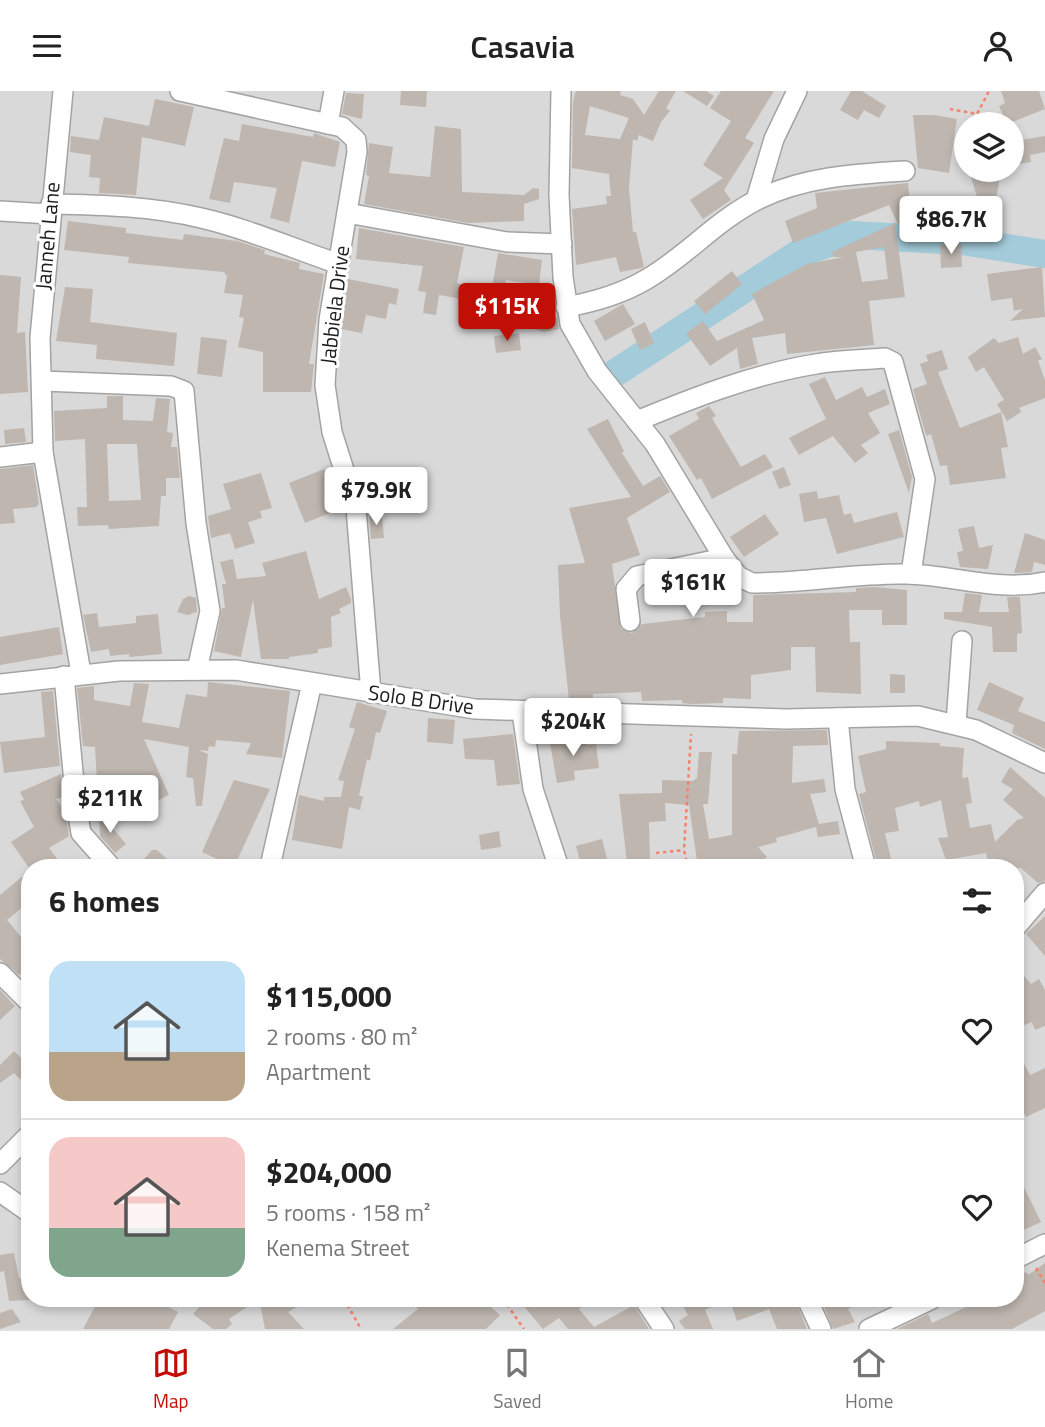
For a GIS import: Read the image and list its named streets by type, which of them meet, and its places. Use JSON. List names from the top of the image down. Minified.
{"streets":{"street":["Janneh Lane","Jabbiela Drive","Solo B Drive"]},"crossings":[["Janneh Lane","Solo B Drive"],["Jabbiela Drive","Solo B Drive"]],"page":{"header":"Casavia","price":["$86.7K","$115K","$79.9K","$161K","$204K","$211K"],"heading":"6 homes","list":[{"name":"$115,000","note":"2 rooms · 80 m² · Apartment"},{"name":"$204,000","note":"5 rooms · 158 m² · Kenema Street"}],"tabs":["Map","Saved","Home"]}}
